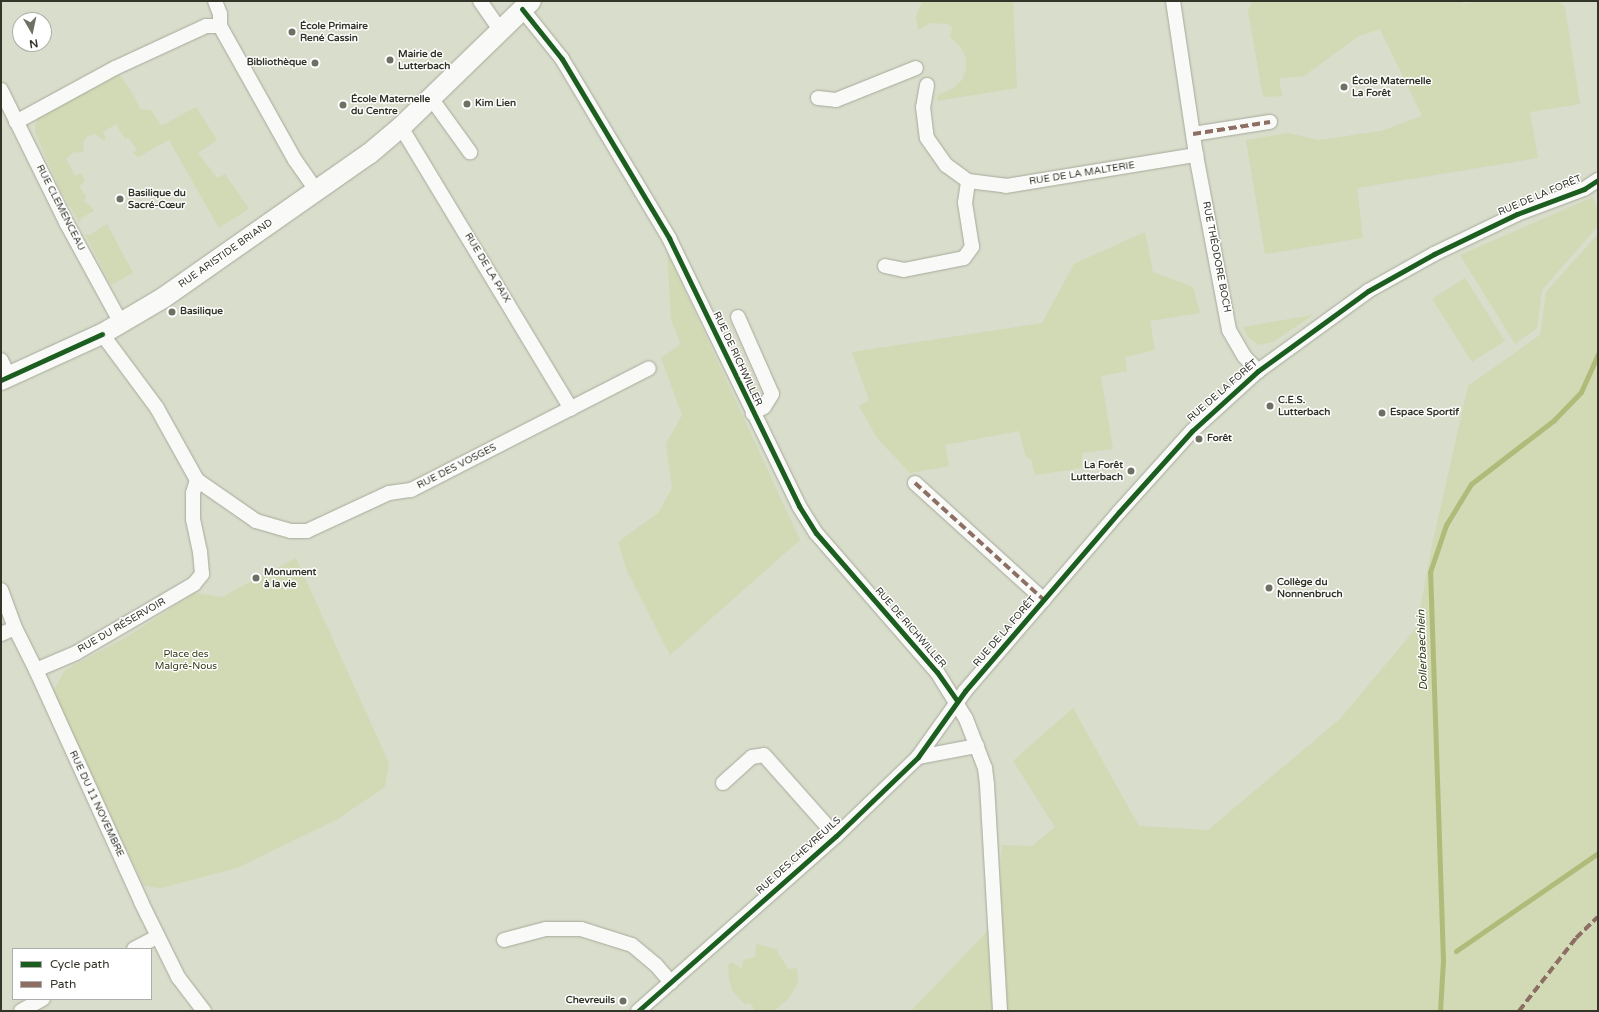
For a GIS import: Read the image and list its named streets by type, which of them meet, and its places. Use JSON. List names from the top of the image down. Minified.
{"streets":{"main road":["RUE ARISTIDE BRIAND"],"street":["RUE DE LA MALTERIE","RUE DE LA FORÊT","RUE CLEMENCEAU","RUE THÉODORE BOCH","RUE DE LA PAIX","RUE DE RICHWILLER","RUE DES VOSGES","RUE DU RÉSERVOIR","RUE DU 11 NOVEMBRE","RUE DES CHEVREUILS"]},"crossings":[["RUE DE LA MALTERIE","RUE THÉODORE BOCH"],["RUE DE LA FORÊT","RUE THÉODORE BOCH"],["RUE DE LA FORÊT","RUE DE RICHWILLER"],["RUE DE LA FORÊT","RUE DES CHEVREUILS"],["RUE CLEMENCEAU","RUE ARISTIDE BRIAND"],["RUE ARISTIDE BRIAND","RUE DE LA PAIX"],["RUE ARISTIDE BRIAND","RUE DE RICHWILLER"],["RUE DE LA PAIX","RUE DES VOSGES"],["RUE DE RICHWILLER","RUE DES CHEVREUILS"],["RUE DES VOSGES","RUE DU RÉSERVOIR"],["RUE DU RÉSERVOIR","RUE DU 11 NOVEMBRE"]],"water":["Dollerbaechlein"],"parks":["Place des Malgré-Nous"],"places":["École Primaire René Cassin","Mairie de Lutterbach","Bibliothèque","École Maternelle La Forêt","Kim Lien","École Maternelle du Centre","Basilique du Sacré-Cœur","Basilique","C.E.S. Lutterbach","Espace Sportif","Forêt","La Forêt Lutterbach","Monument à la vie","Collège du Nonnenbruch","Chevreuils"],"legend":["Cycle path","Path"],"north":"bottom"}
